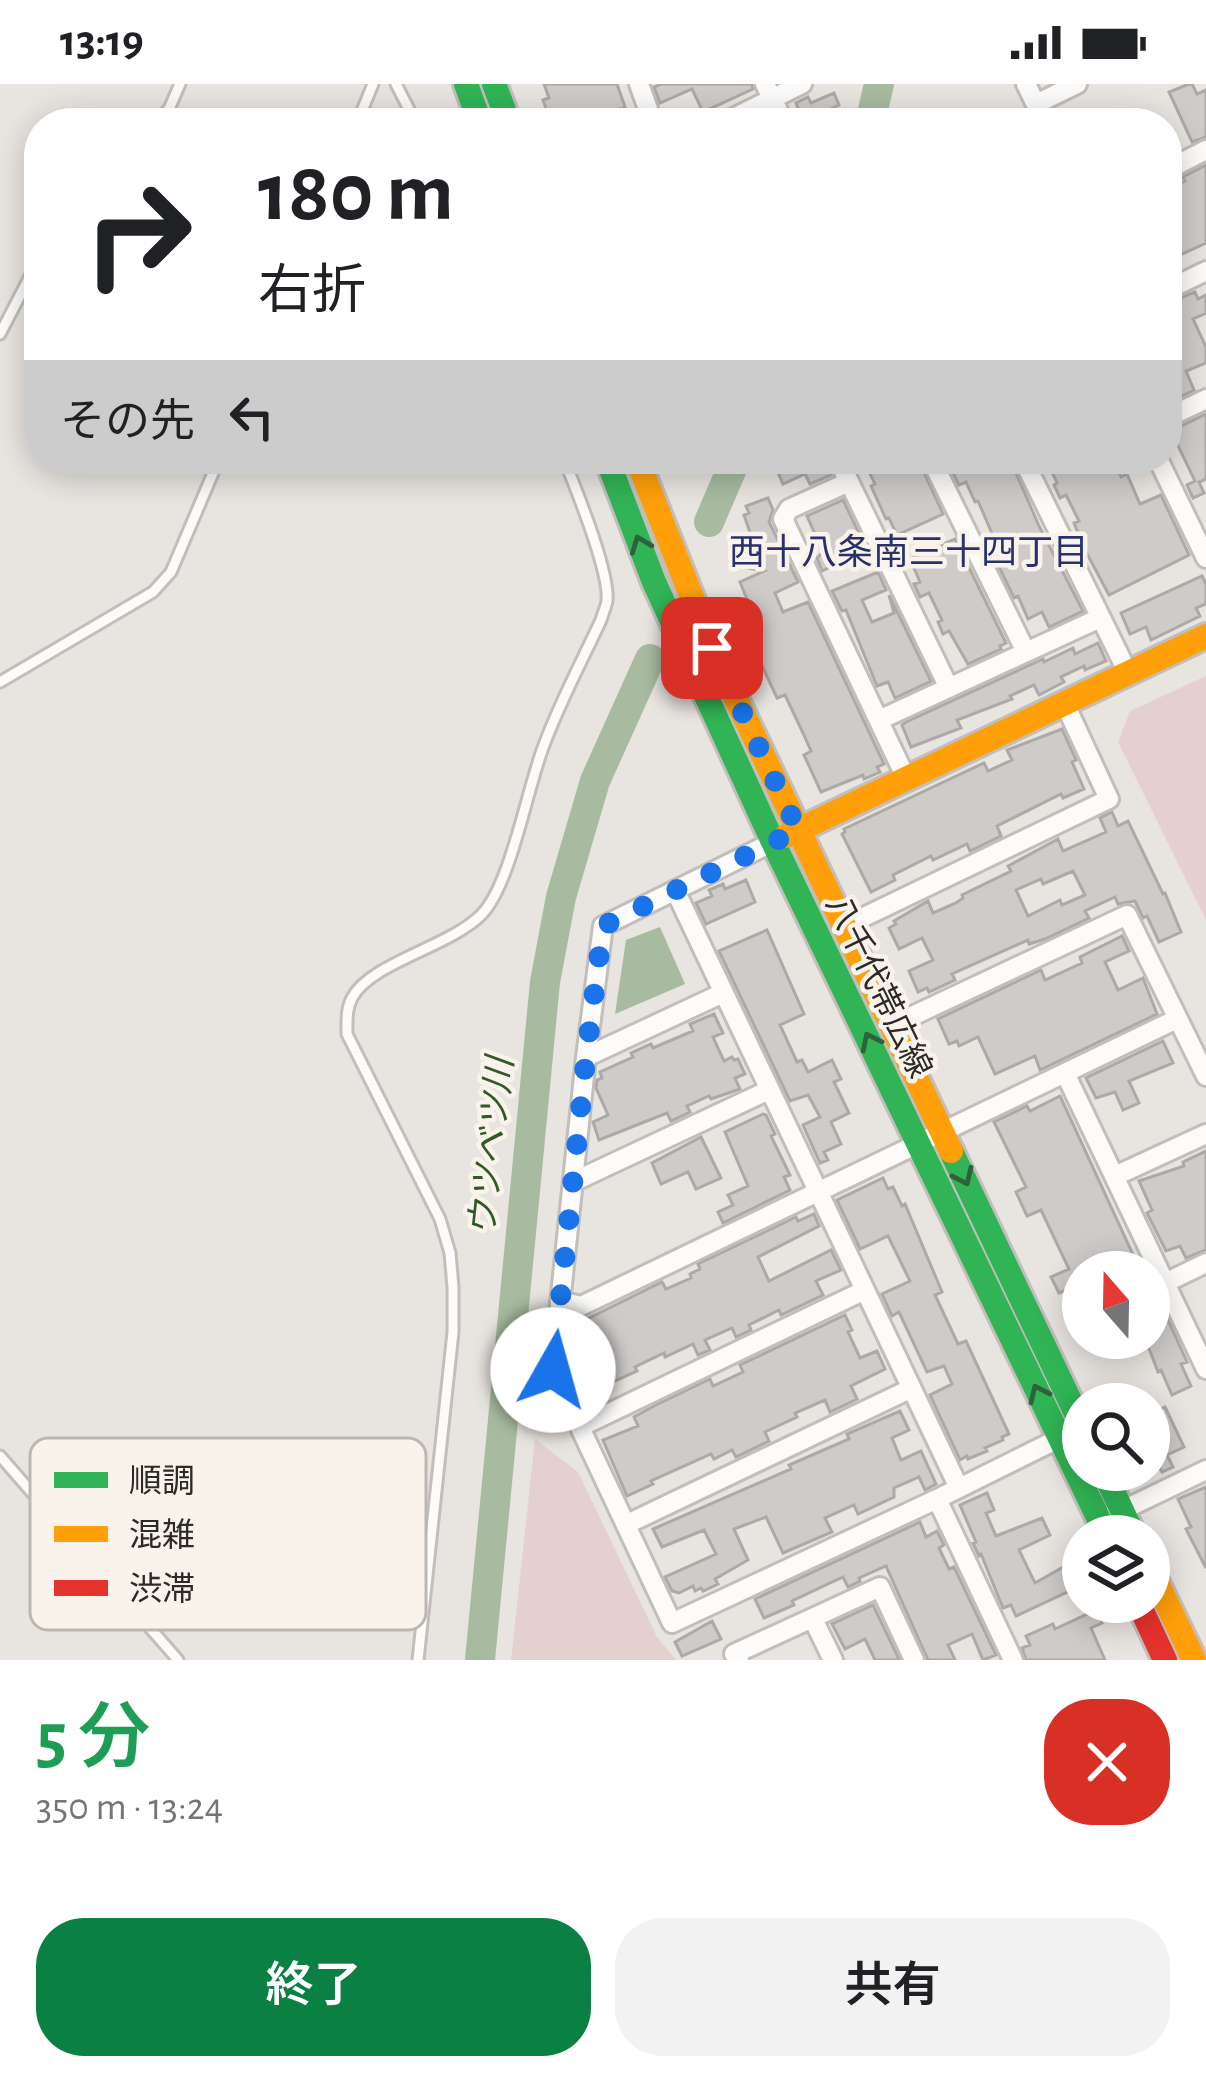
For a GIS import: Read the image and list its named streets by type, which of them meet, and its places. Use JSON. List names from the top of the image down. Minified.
{"streets":{"main road":["八千代帯広線"]},"districts":["西十八条南三十四丁目"],"water":["ウツベツ川"],"legend":["順調","混雑","渋滞"],"north":"top","page":{"status":"13:19","turn":["180 m","右折"],"then":"その先","heading":["5 分","350 m · 13:24"],"buttons":["終了","共有"]}}
